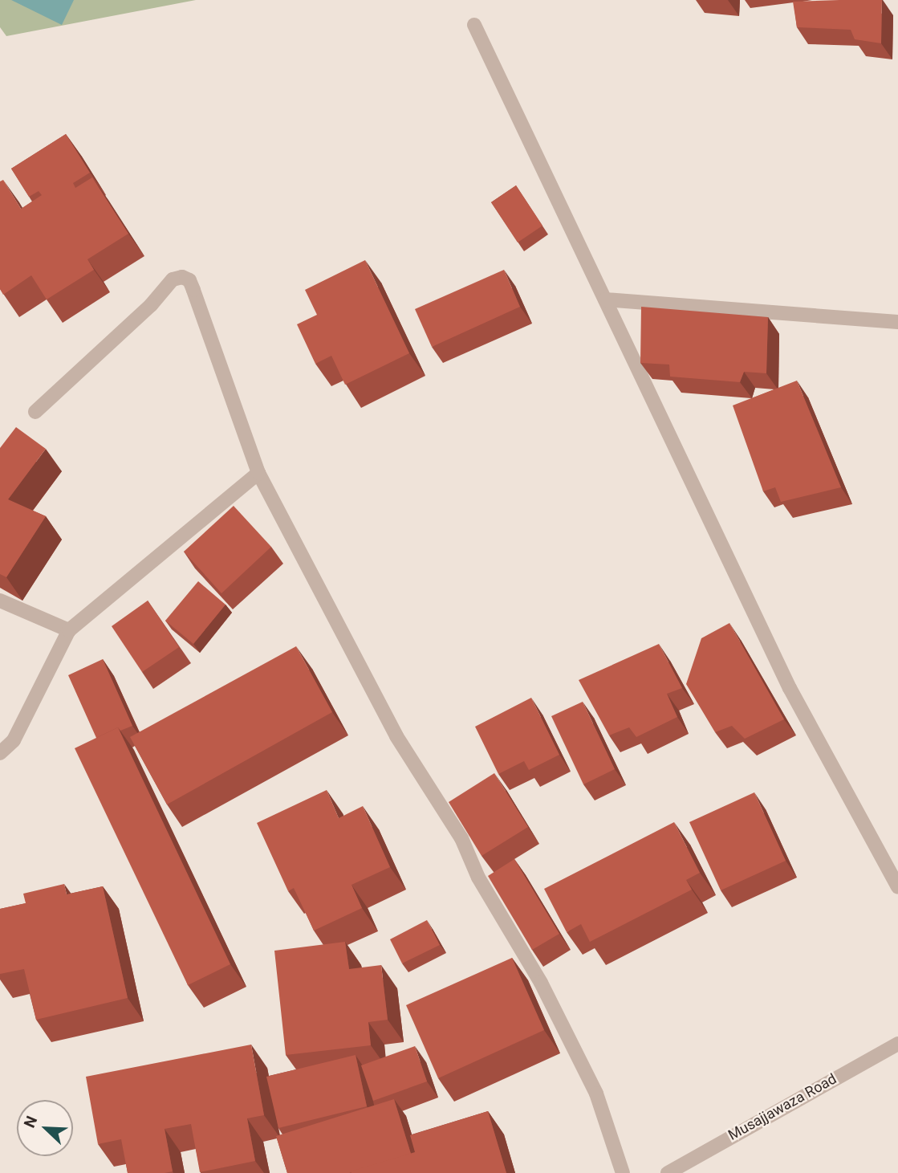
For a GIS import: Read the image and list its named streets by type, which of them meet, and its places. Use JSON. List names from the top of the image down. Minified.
{"streets":{"street":["Musajjawaza Road"]},"north":"top left"}
